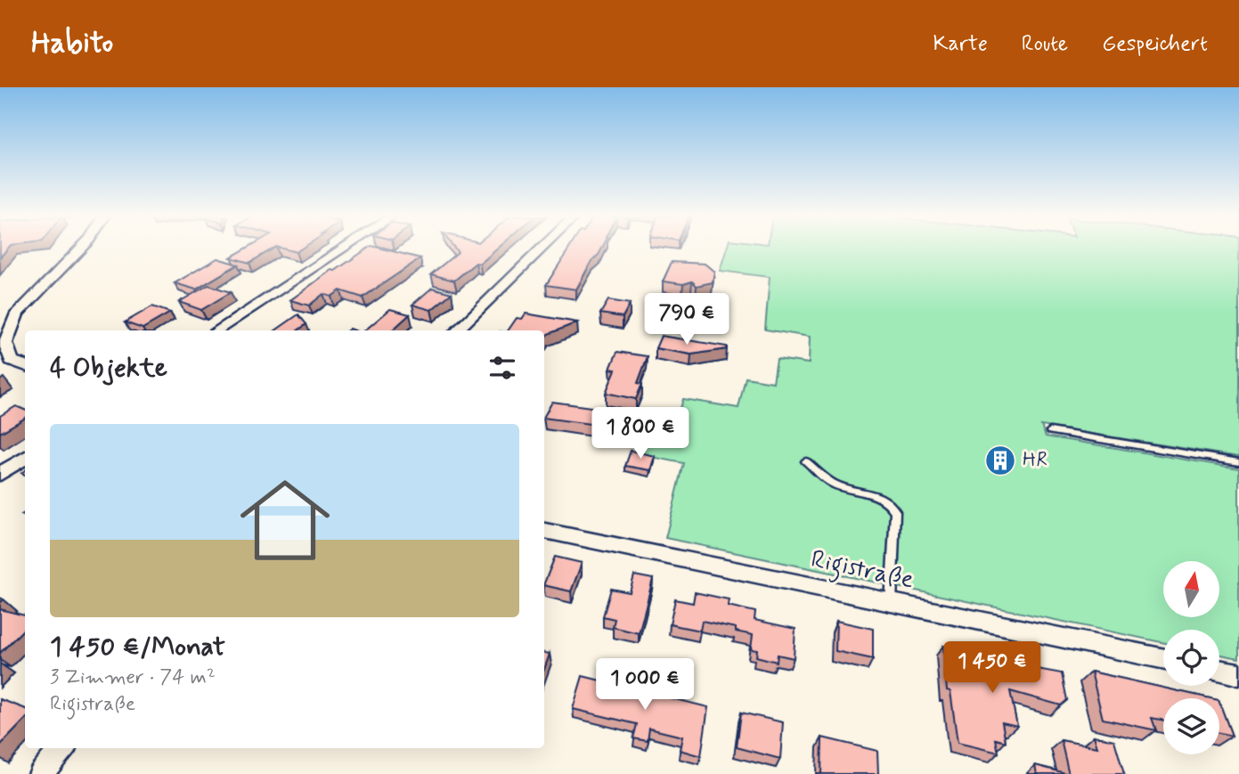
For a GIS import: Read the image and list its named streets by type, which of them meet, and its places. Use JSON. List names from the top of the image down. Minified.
{"streets":{"street":["Rigistraße"]},"places":{"building":["HR"]},"north":"top","page":{"header":"Habito","nav":["Karte","Route","Gespeichert"],"price":["790 €","1 800 €","1 450 €","1 000 €"],"heading":"4 Objekte","list":[{"name":"1 450 €/Monat","note":"3 Zimmer · 74 m² · Rigistraße"}]}}
